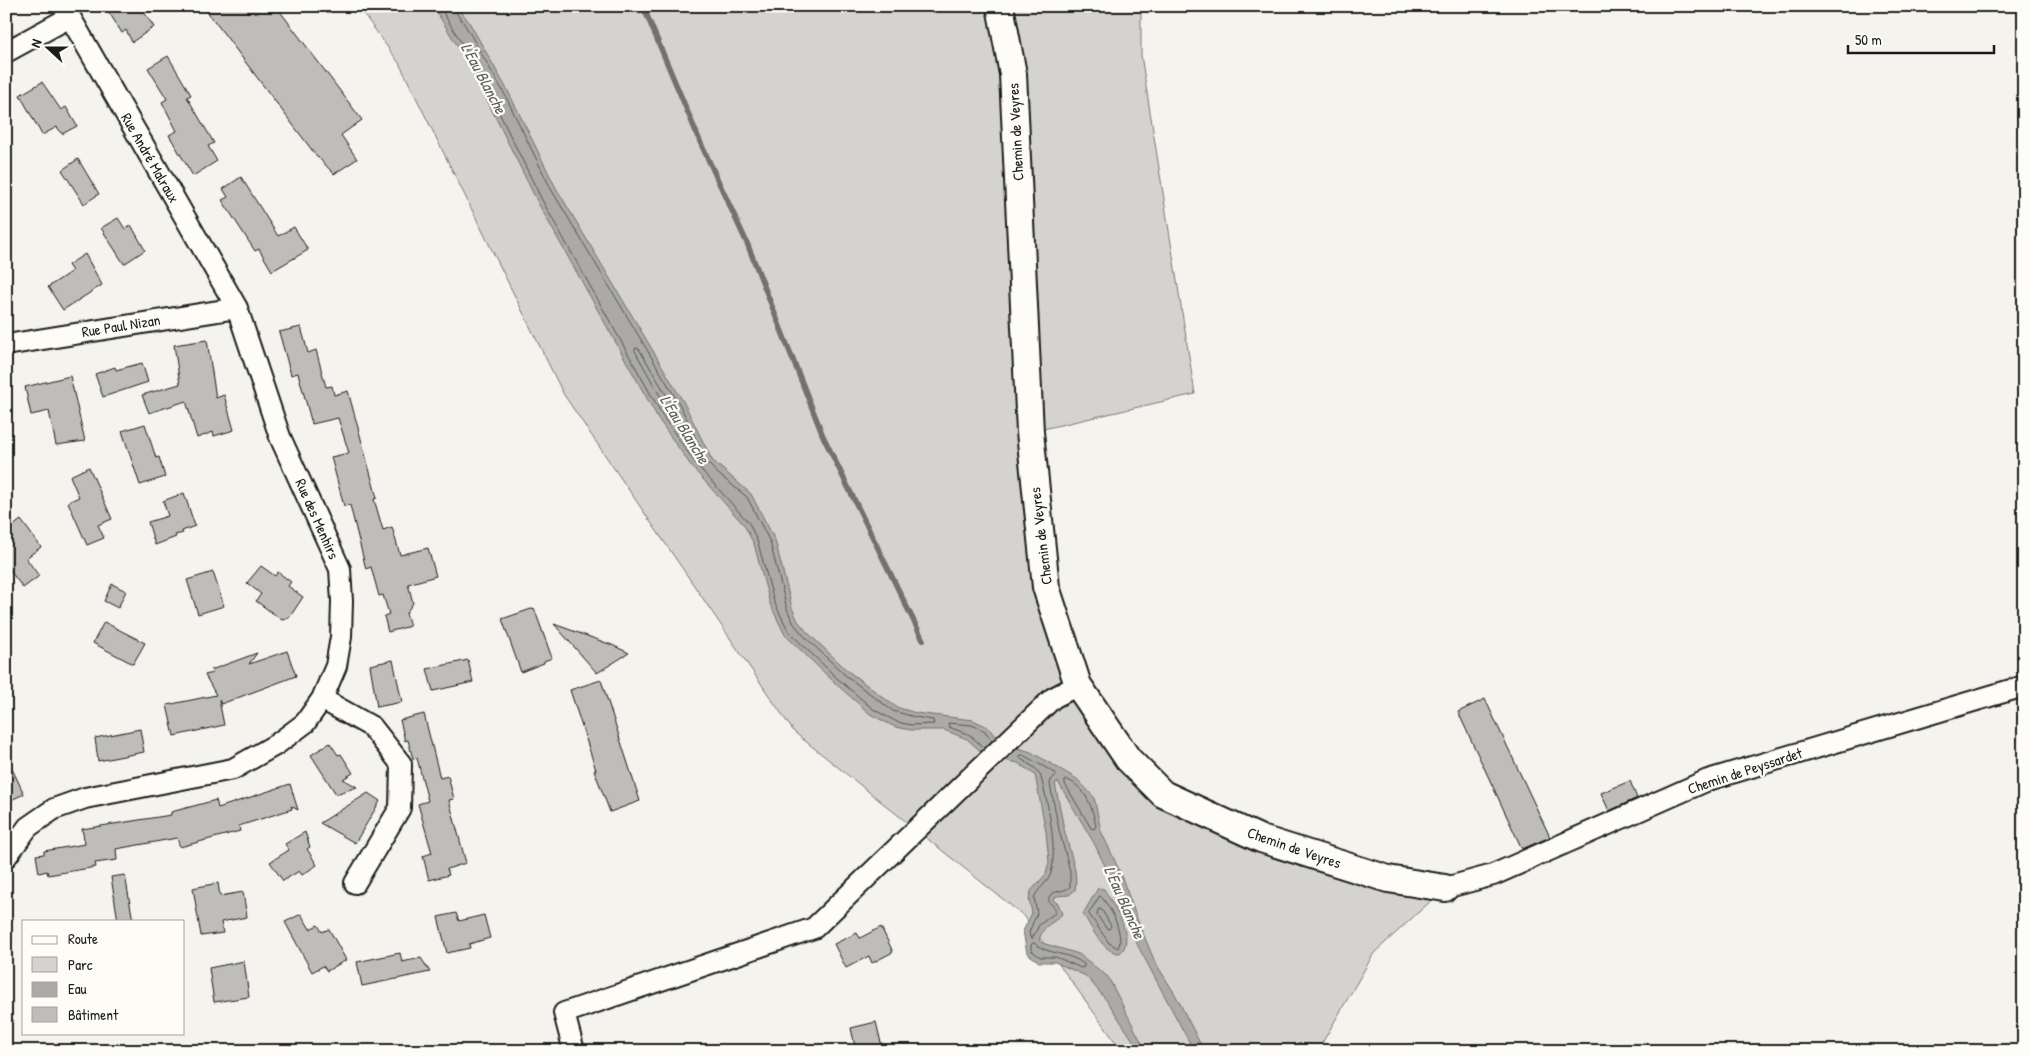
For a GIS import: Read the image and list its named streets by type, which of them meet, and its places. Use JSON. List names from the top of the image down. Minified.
{"streets":{"street":["Chemin de Veyres","Rue André Malraux","Rue Paul Nizan","Rue des Menhirs","Chemin de Peyssardet"]},"crossings":[["Chemin de Veyres","Chemin de Peyssardet"],["Rue André Malraux","Rue Paul Nizan"],["Rue André Malraux","Rue des Menhirs"],["Rue Paul Nizan","Rue des Menhirs"]],"water":["L'Eau Blanche"],"legend":["Route","Parc","Eau","Bâtiment"],"scale_bar":"50 m","north":"left"}
